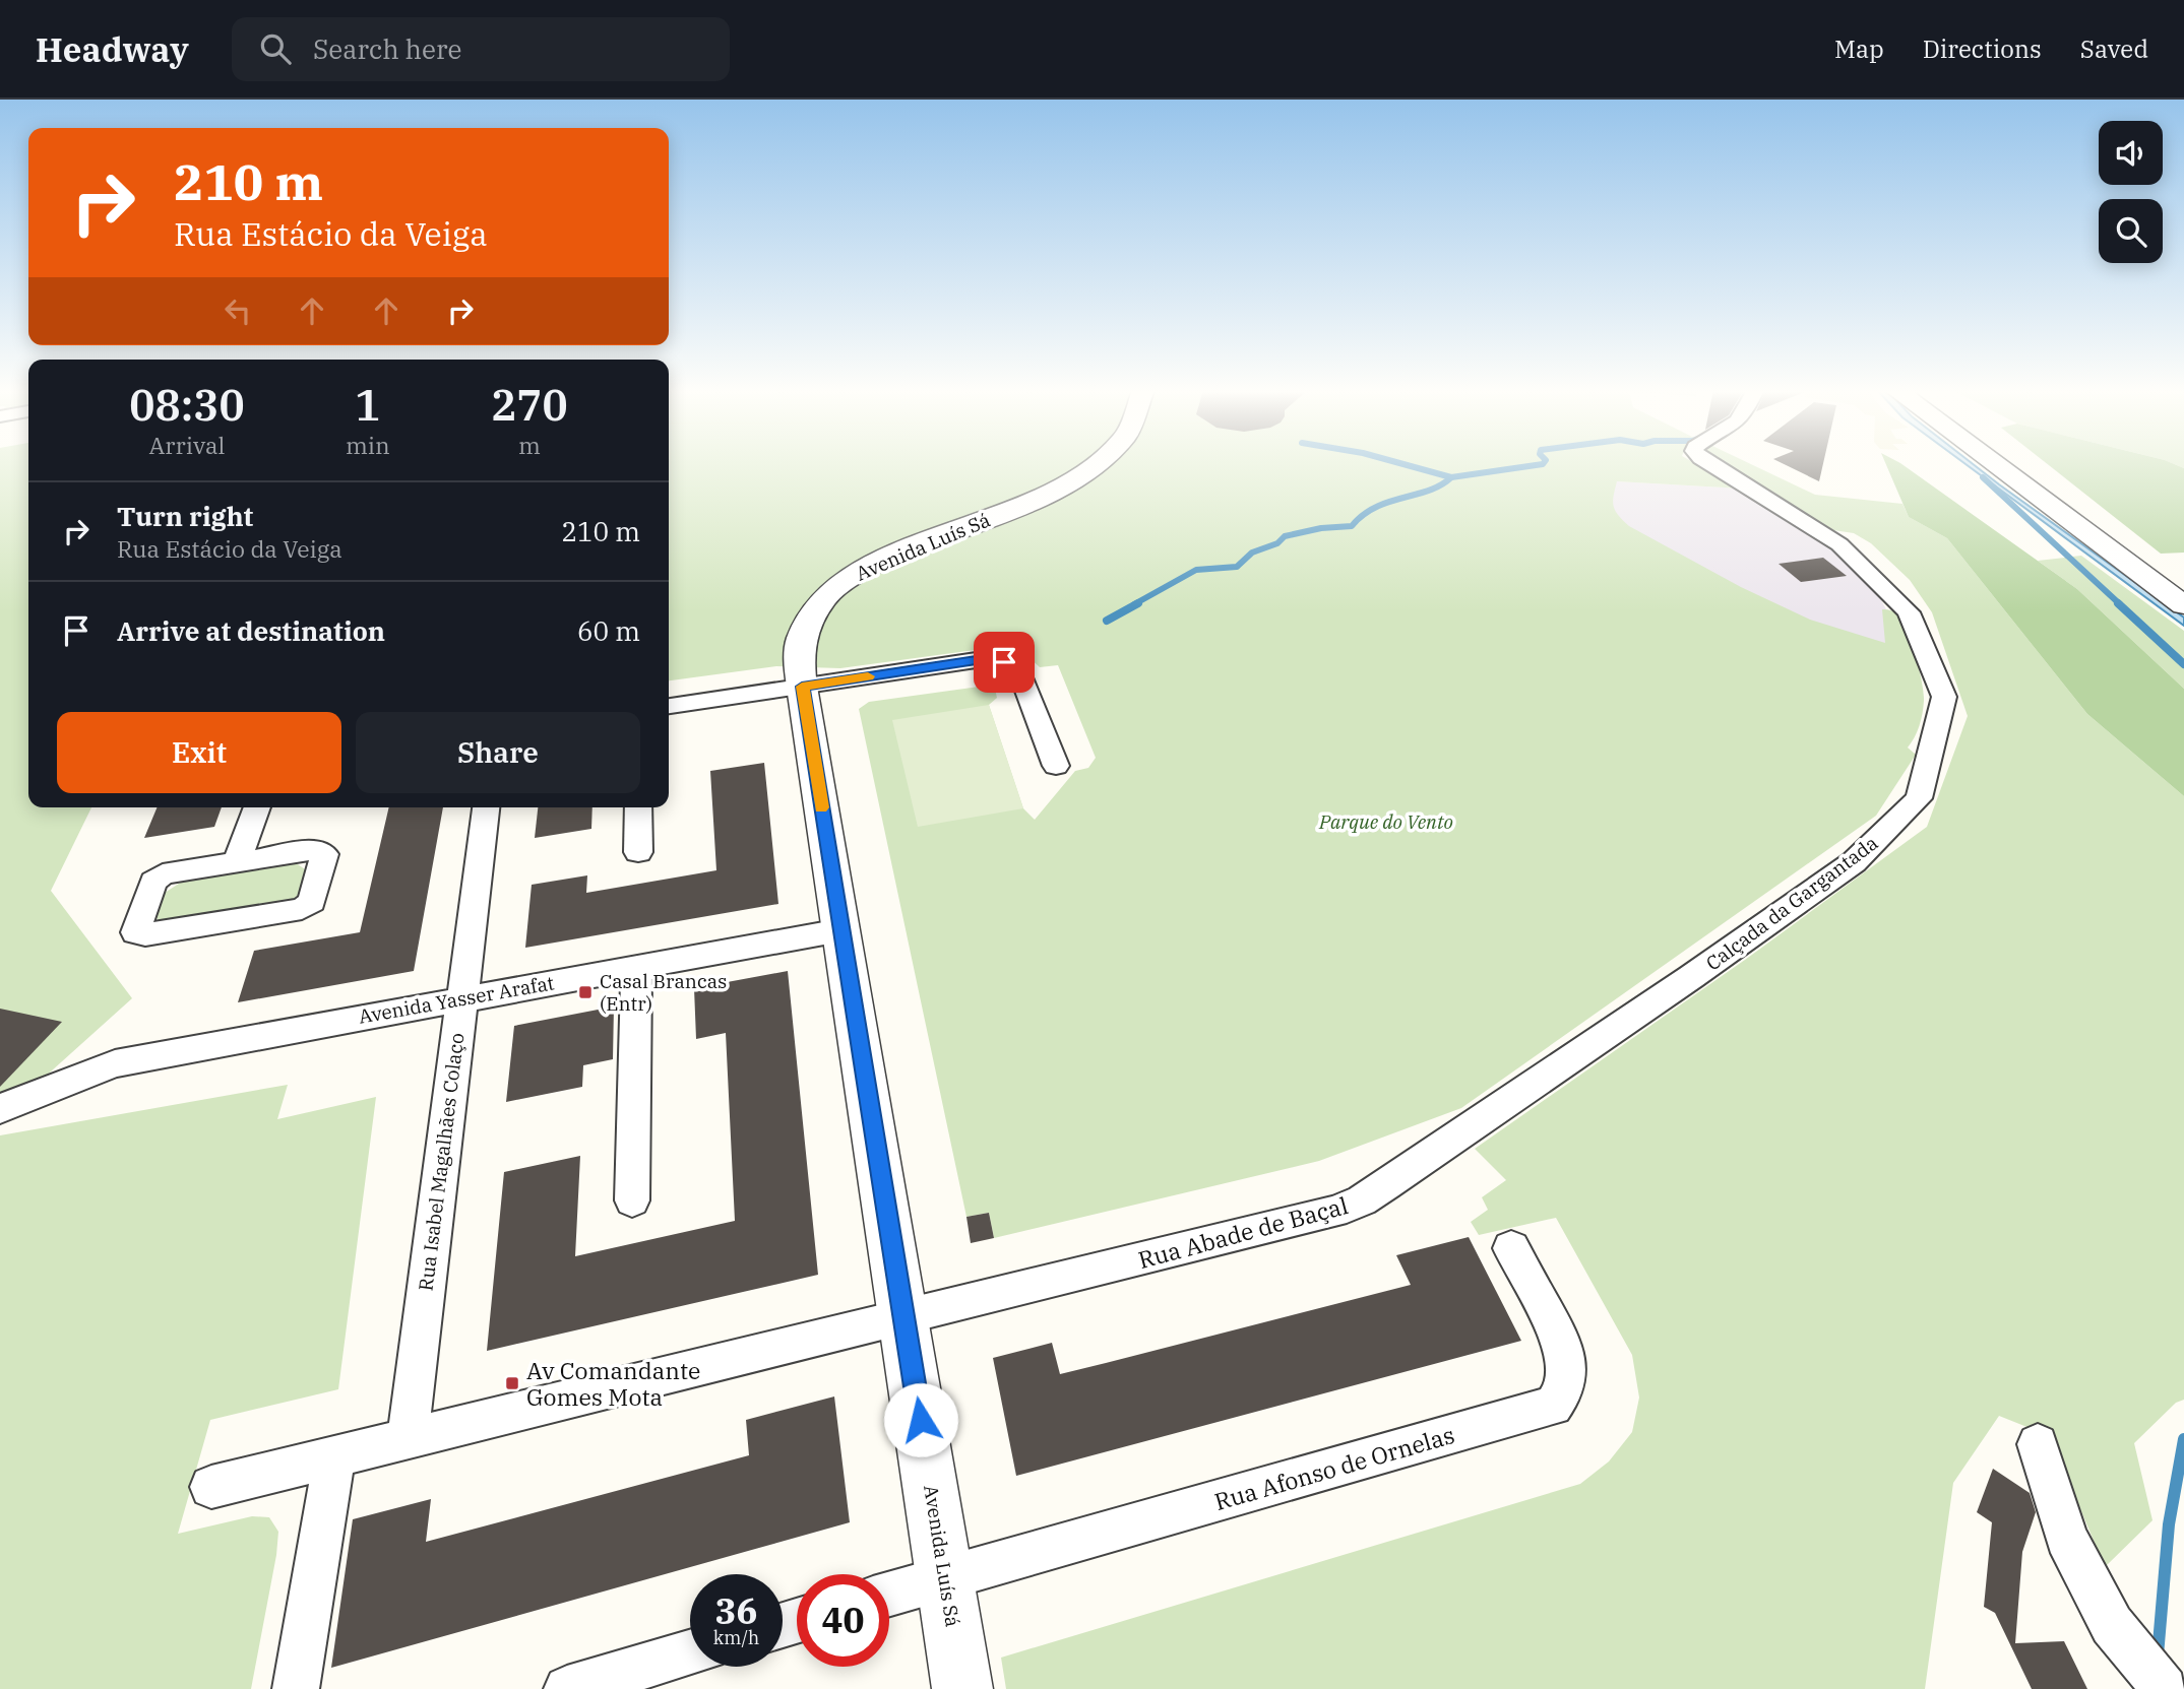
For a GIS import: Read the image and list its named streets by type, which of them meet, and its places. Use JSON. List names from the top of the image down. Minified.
{"streets":{"street":["Avenida Luís Sá","Calçada da Gargantada","Avenida Yasser Arafat","Rua Isabel Magalhães Colaço","Rua Abade de Baçal","Rua Afonso de Ornelas"]},"crossings":[["Avenida Luís Sá","Avenida Yasser Arafat"],["Avenida Luís Sá","Rua Abade de Baçal"],["Avenida Luís Sá","Rua Afonso de Ornelas"],["Calçada da Gargantada","Rua Abade de Baçal"],["Avenida Yasser Arafat","Rua Isabel Magalhães Colaço"],["Rua Isabel Magalhães Colaço","Rua Abade de Baçal"]],"parks":["Parque do Vento"],"places":{"transit":["Casal Brancas (Entr)","Av Comandante Gomes Mota"]},"page":{"header":"Headway","search":"Search here","nav":["Map","Directions","Saved"],"turn":["210 m","Rua Estácio da Veiga"],"eta":["08:30","Arrival","1","min","270","m"],"list":[{"name":"Turn right","note":"Rua Estácio da Veiga","value":"210 m"},{"name":"Arrive at destination","value":"60 m"}],"buttons":["Exit","Share"],"speed":"36 km/h","limit":"40"}}
